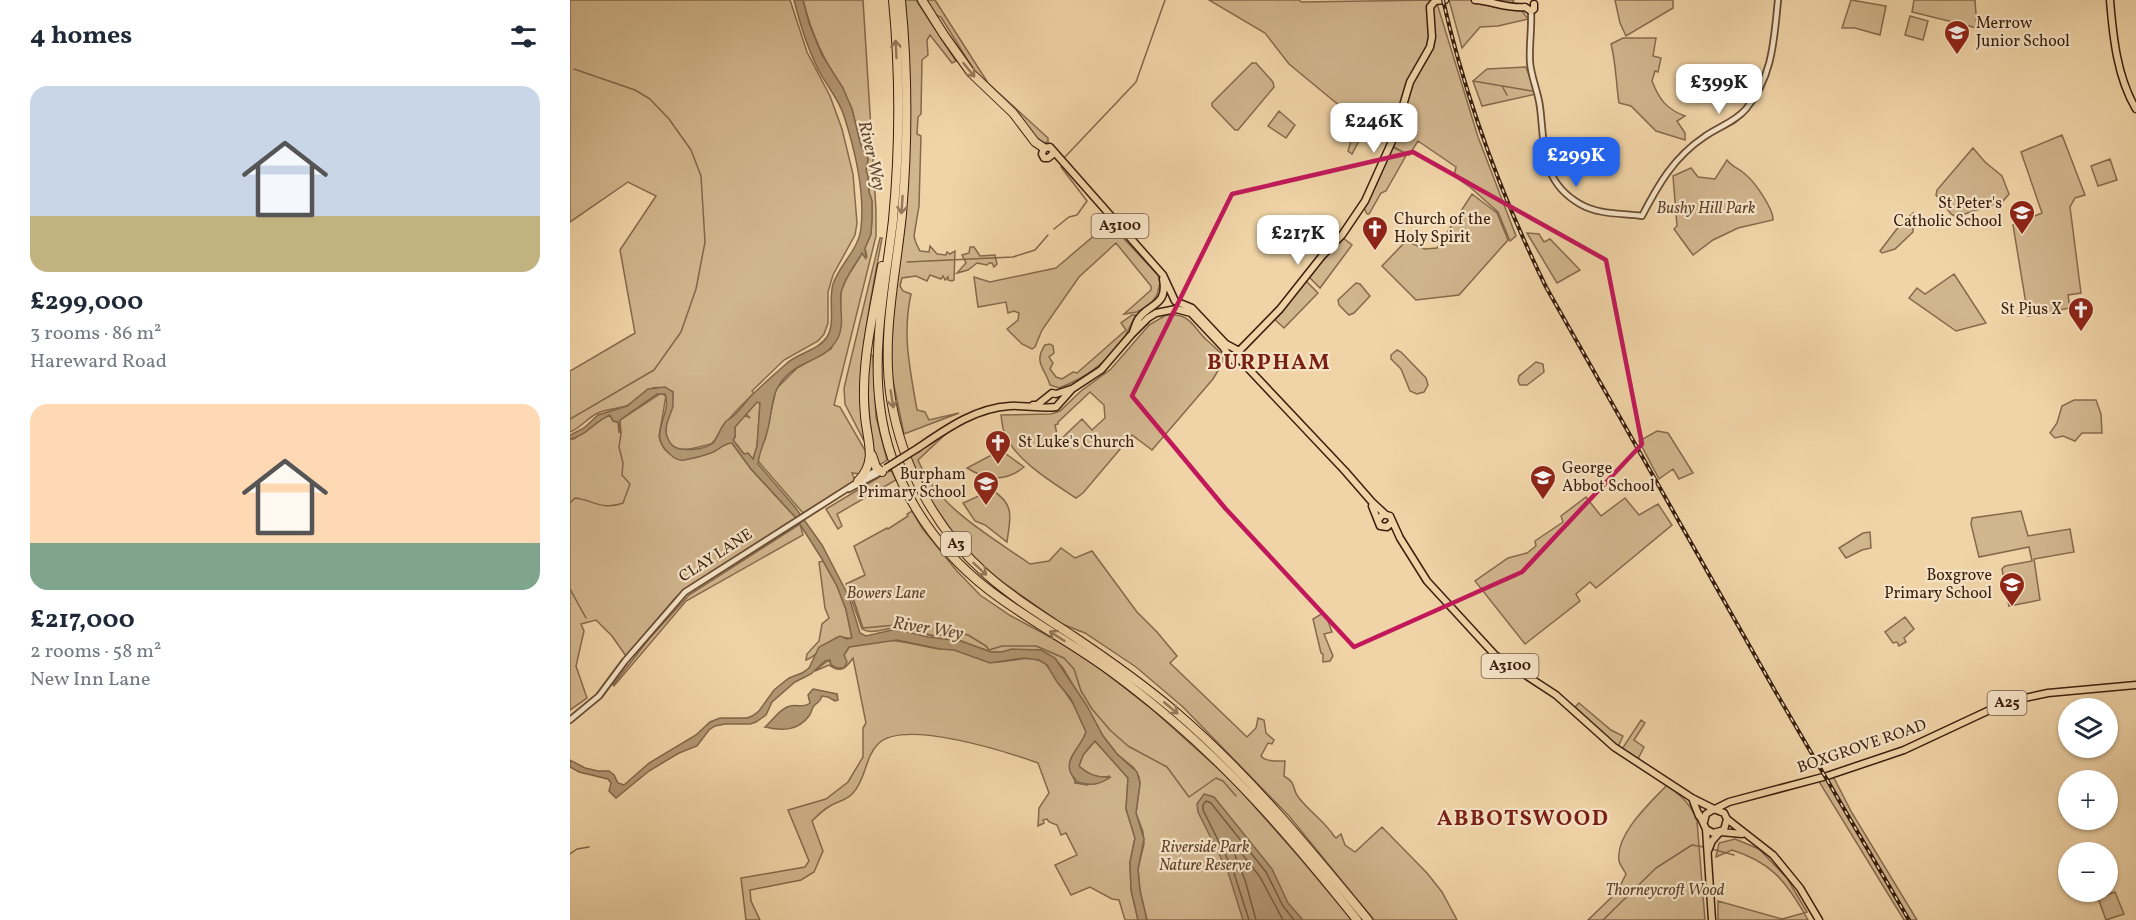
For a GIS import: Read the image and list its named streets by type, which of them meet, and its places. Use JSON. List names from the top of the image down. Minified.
{"streets":{"highway":["A3"],"main road":["A3100","CLAY LANE","A25","BOXGROVE ROAD"]},"crossings":[["A25","BOXGROVE ROAD"]],"districts":["BURPHAM","ABBOTSWOOD"],"water":["River Wey"],"parks":["Bushy Hill Park","Bowers Lane","Riverside Park Nature Reserve","Thorneycroft Wood"],"places":{"school or university":["Merrow Junior School","St Peter's Catholic School","George Abbot School","Burpham Primary School","Boxgrove Primary School"],"church":["Church of the Holy Spirit","St Pius X","St Luke's Church"]},"page":{"heading":"4 homes","price":["£399K","£246K","£299K","£217K"],"list":[{"name":"£299,000","note":"3 rooms · 86 m² · Hareward Road"},{"name":"£217,000","note":"2 rooms · 58 m² · New Inn Lane"}],"map_buttons":["+","−"]}}
